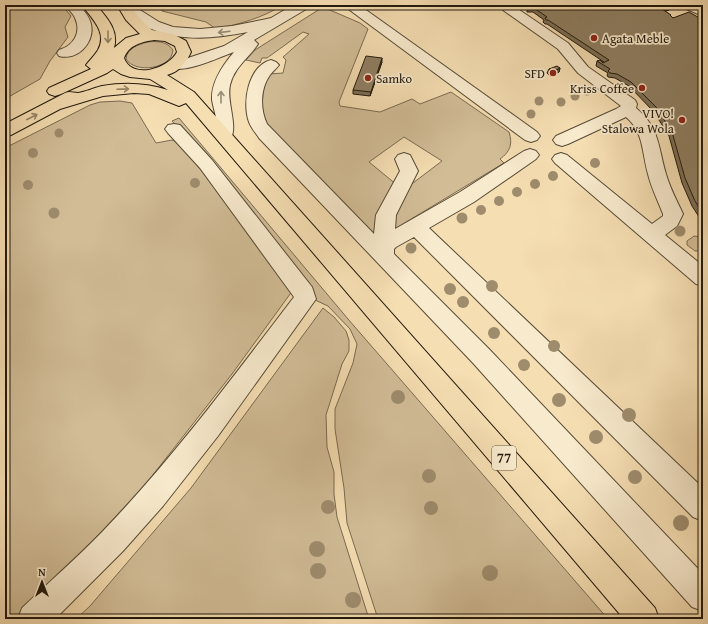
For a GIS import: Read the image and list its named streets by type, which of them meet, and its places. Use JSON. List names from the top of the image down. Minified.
{"streets":{"main road":["77"]},"places":["Agata Meble","SFD","Samko","Kriss Coffee","VIVO! Stalowa Wola"],"north":"top"}
